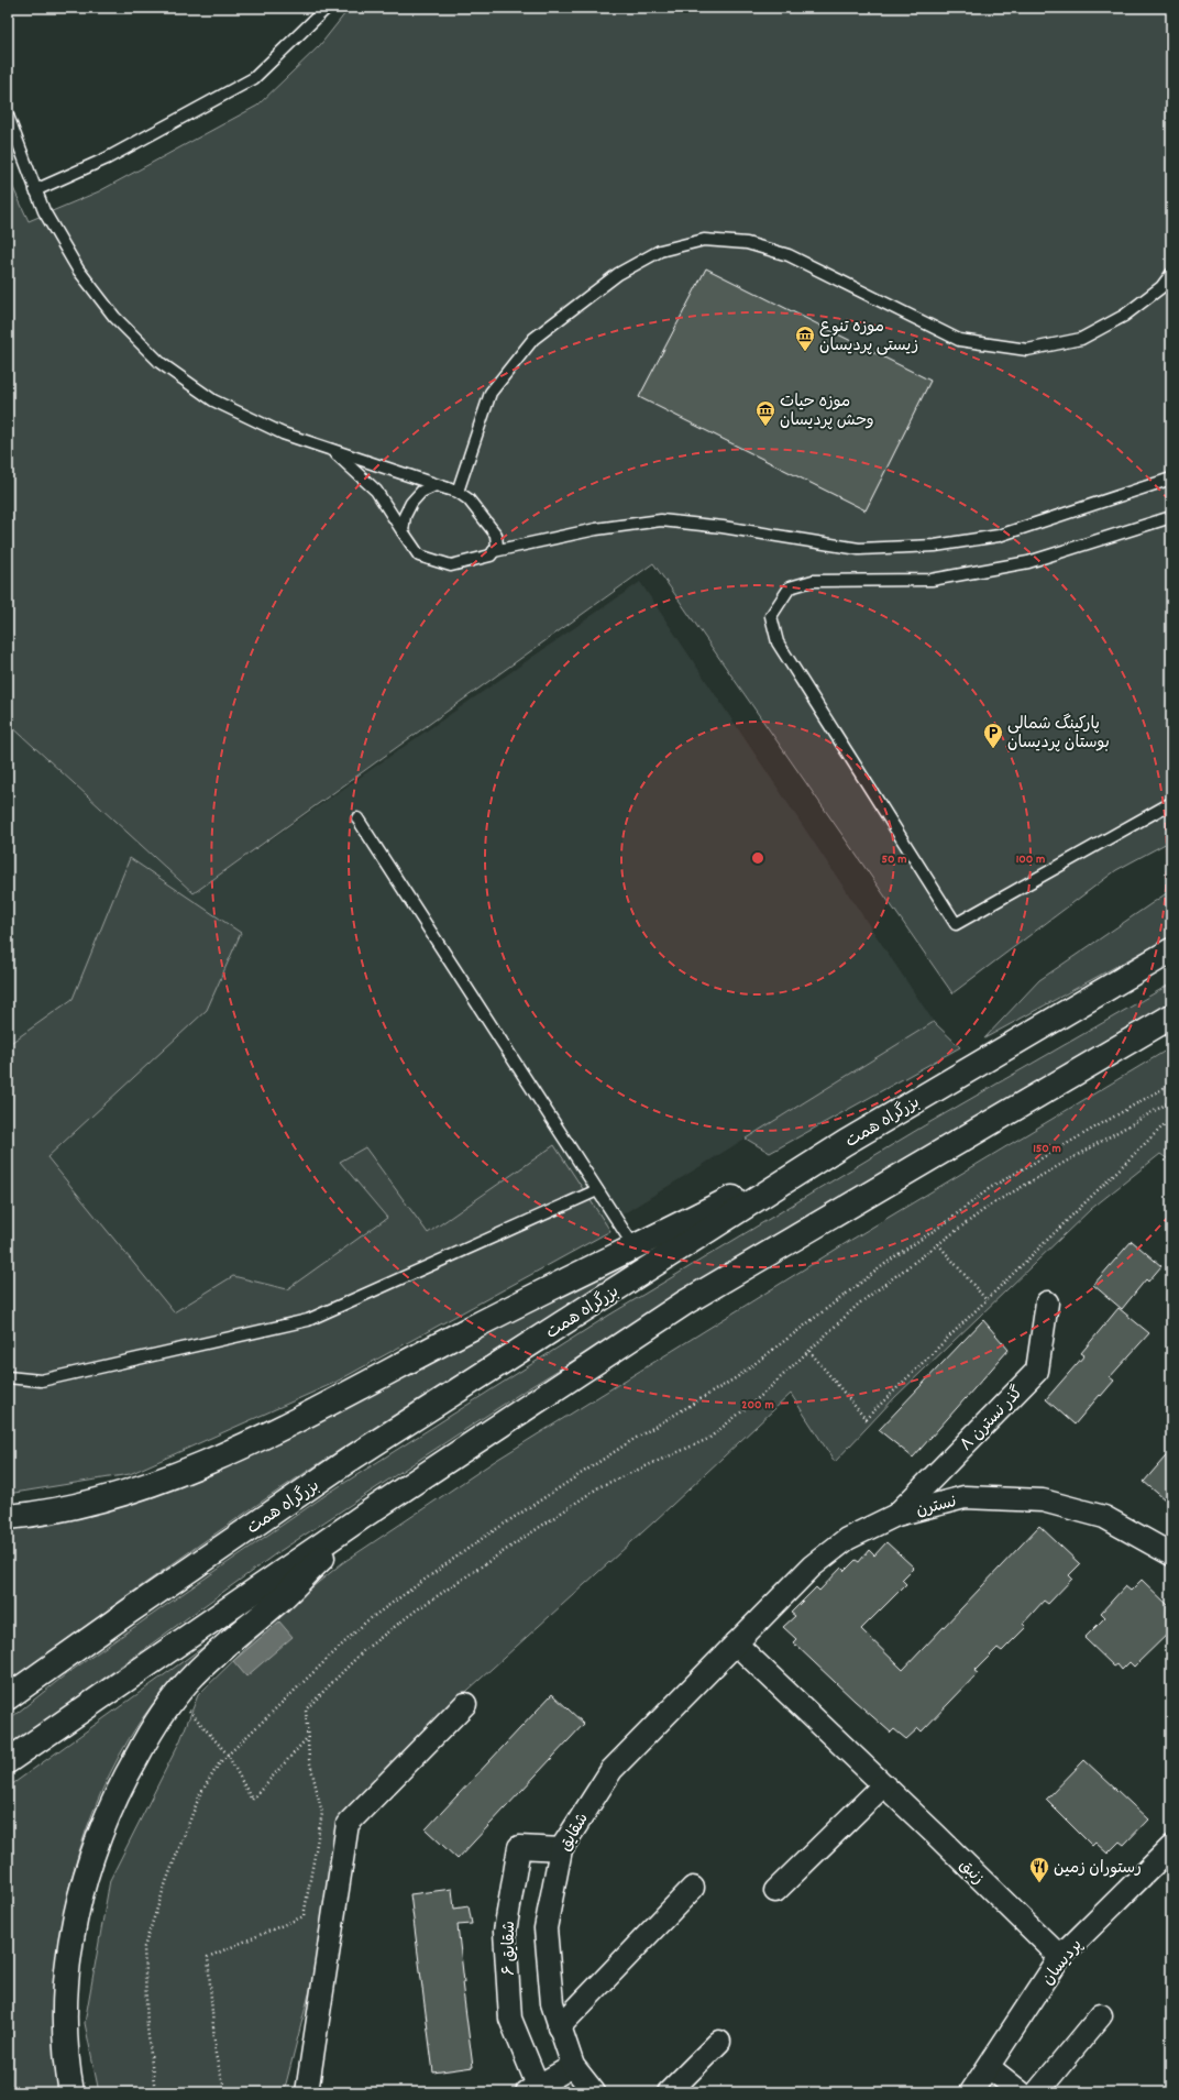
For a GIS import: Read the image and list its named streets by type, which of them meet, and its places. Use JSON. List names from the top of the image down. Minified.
{"streets":{"highway":["بزرگراه همت"],"street":["گذر نسترن ۸","نسترن","شقایق","زنبق","شقایق ۶","پردیسان"]},"crossings":[["گذر نسترن ۸","نسترن"],["نسترن","شقایق"],["نسترن","زنبق"],["شقایق","زنبق"],["شقایق","شقایق ۶"],["زنبق","پردیسان"]],"places":{"museum":["موزه تنوع زیستی پردیسان","موزه حیات وحش پردیسان"],"parking":["پارکینگ شمالی بوستان پردیسان"],"restaurant":["رستوران زمین"]},"rings":["50 m","100 m","150 m","200 m"]}
